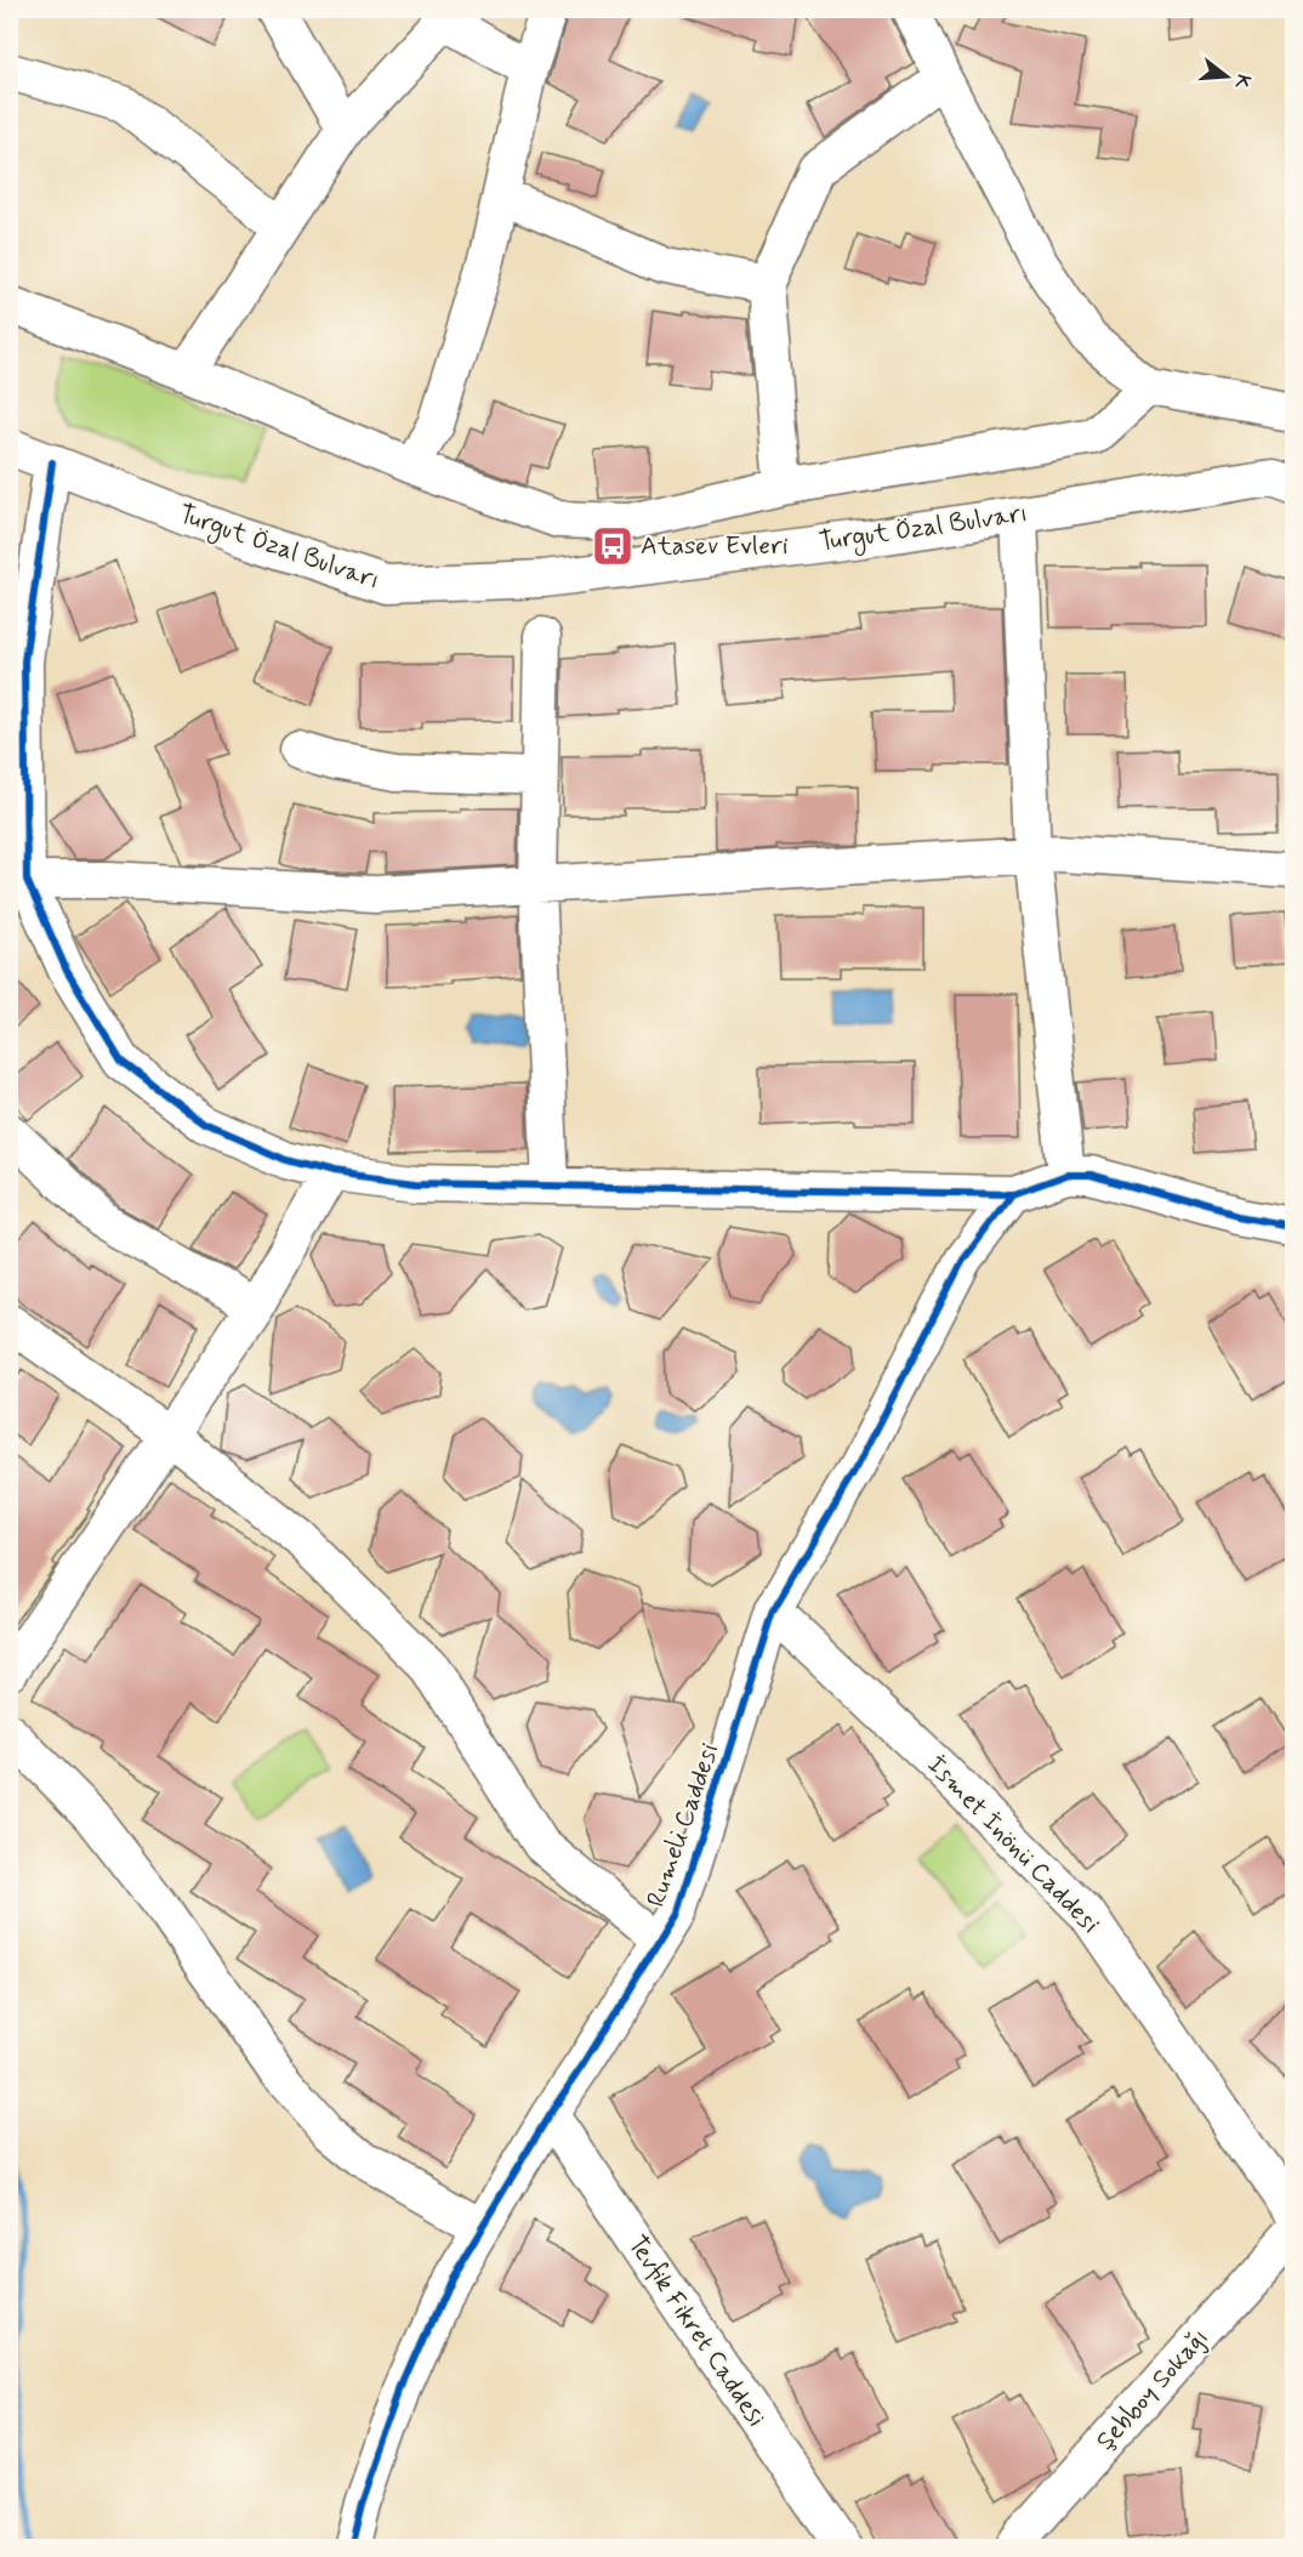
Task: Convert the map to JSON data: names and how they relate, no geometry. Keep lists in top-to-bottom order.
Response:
{
  "streets": {
    "street": [
      "Turgut Özal Bulvarı",
      "Rumeli Caddesi",
      "İsmet İnönü Caddesi",
      "Tevfik Fikret Caddesi",
      "Şebboy Sokağı"
    ]
  },
  "crossings": [
    ["Rumeli Caddesi", "İsmet İnönü Caddesi"],
    ["Rumeli Caddesi", "Tevfik Fikret Caddesi"]
  ],
  "places": {
    "bus stop": ["Atasev Evleri"]
  },
  "north": "right"
}
